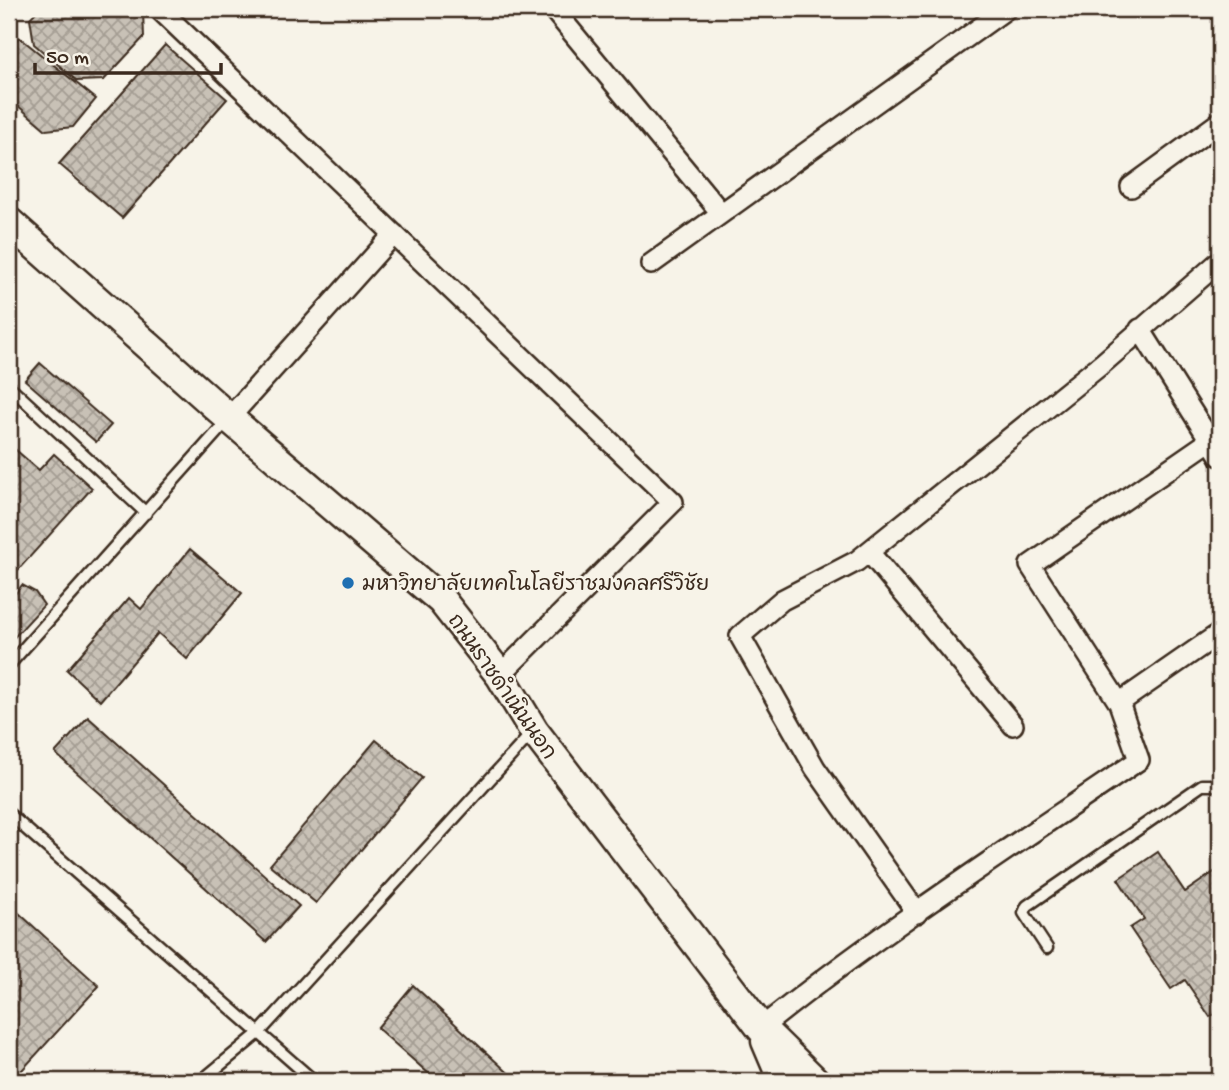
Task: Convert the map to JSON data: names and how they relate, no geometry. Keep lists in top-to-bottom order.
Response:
{
  "streets": {
    "street": ["ถนนราชดำเนินนอก"]
  },
  "places": ["มหาวิทยาลัยเทคโนโลยีราชมงคลศรีวิชัย"],
  "scale_bar": "50 m"
}
